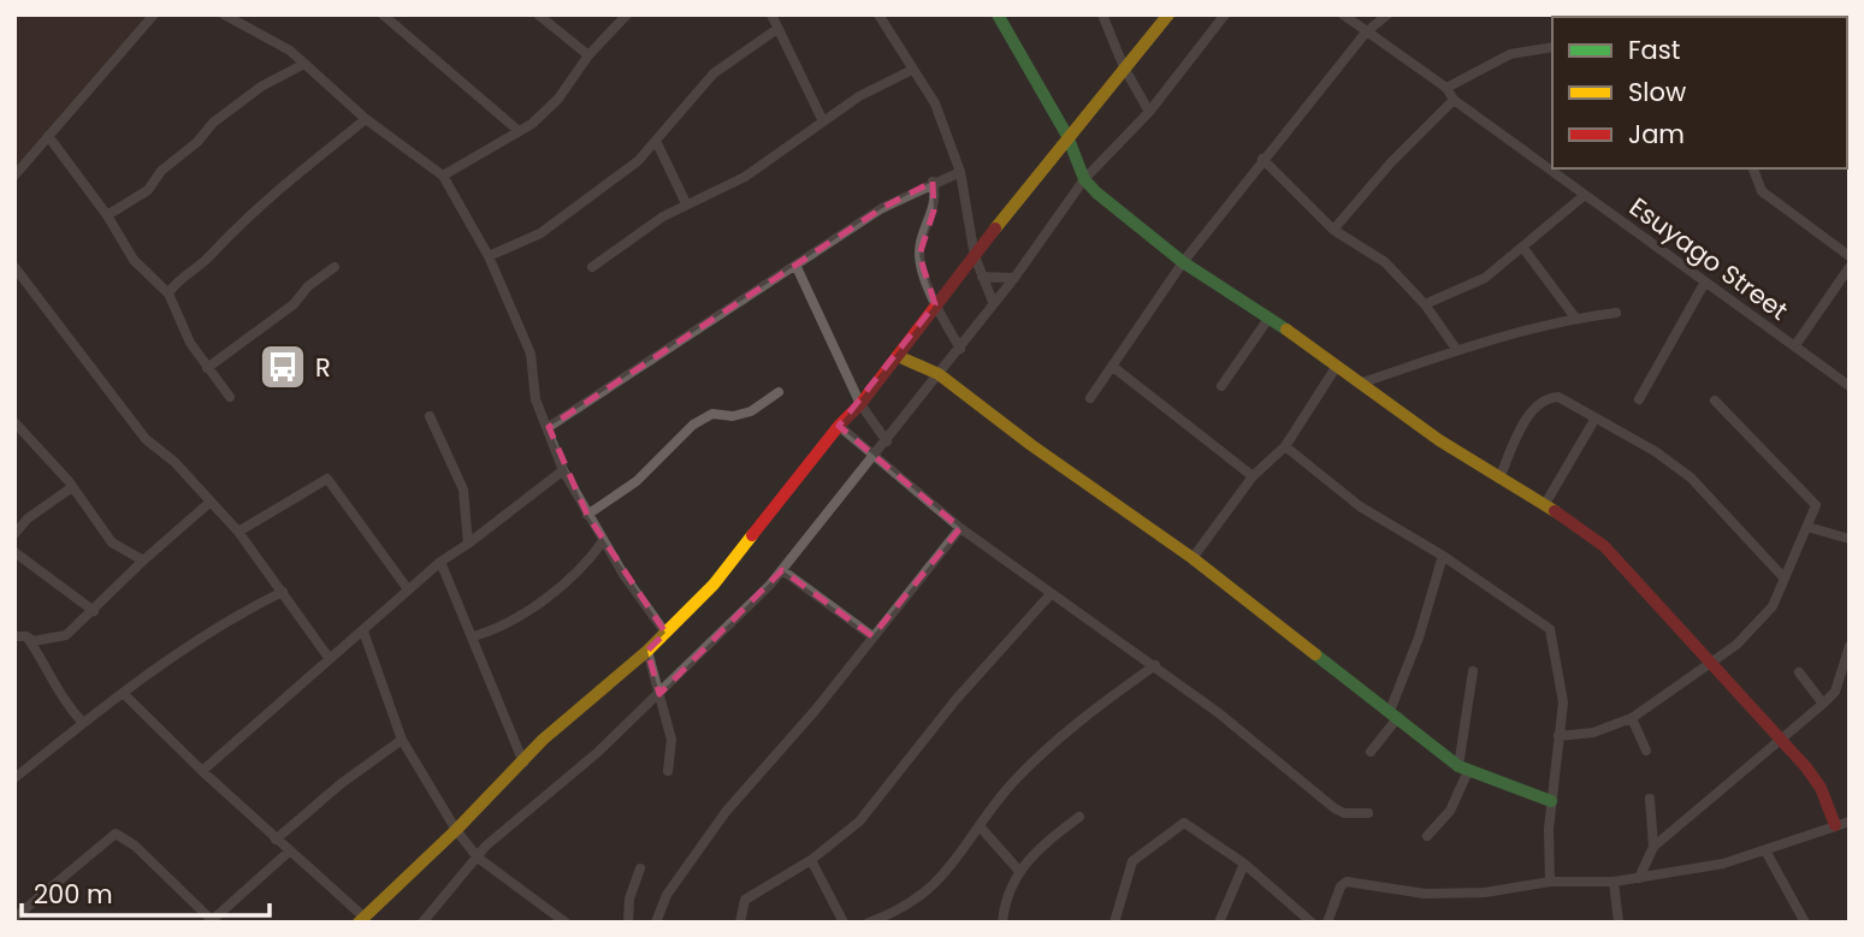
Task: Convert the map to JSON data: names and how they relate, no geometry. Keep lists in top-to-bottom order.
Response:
{
  "streets": {
    "street": ["Esuyago Street"]
  },
  "places": {
    "bus stop": ["R"]
  },
  "legend": ["Fast", "Slow", "Jam"],
  "scale_bar": "200 m"
}
